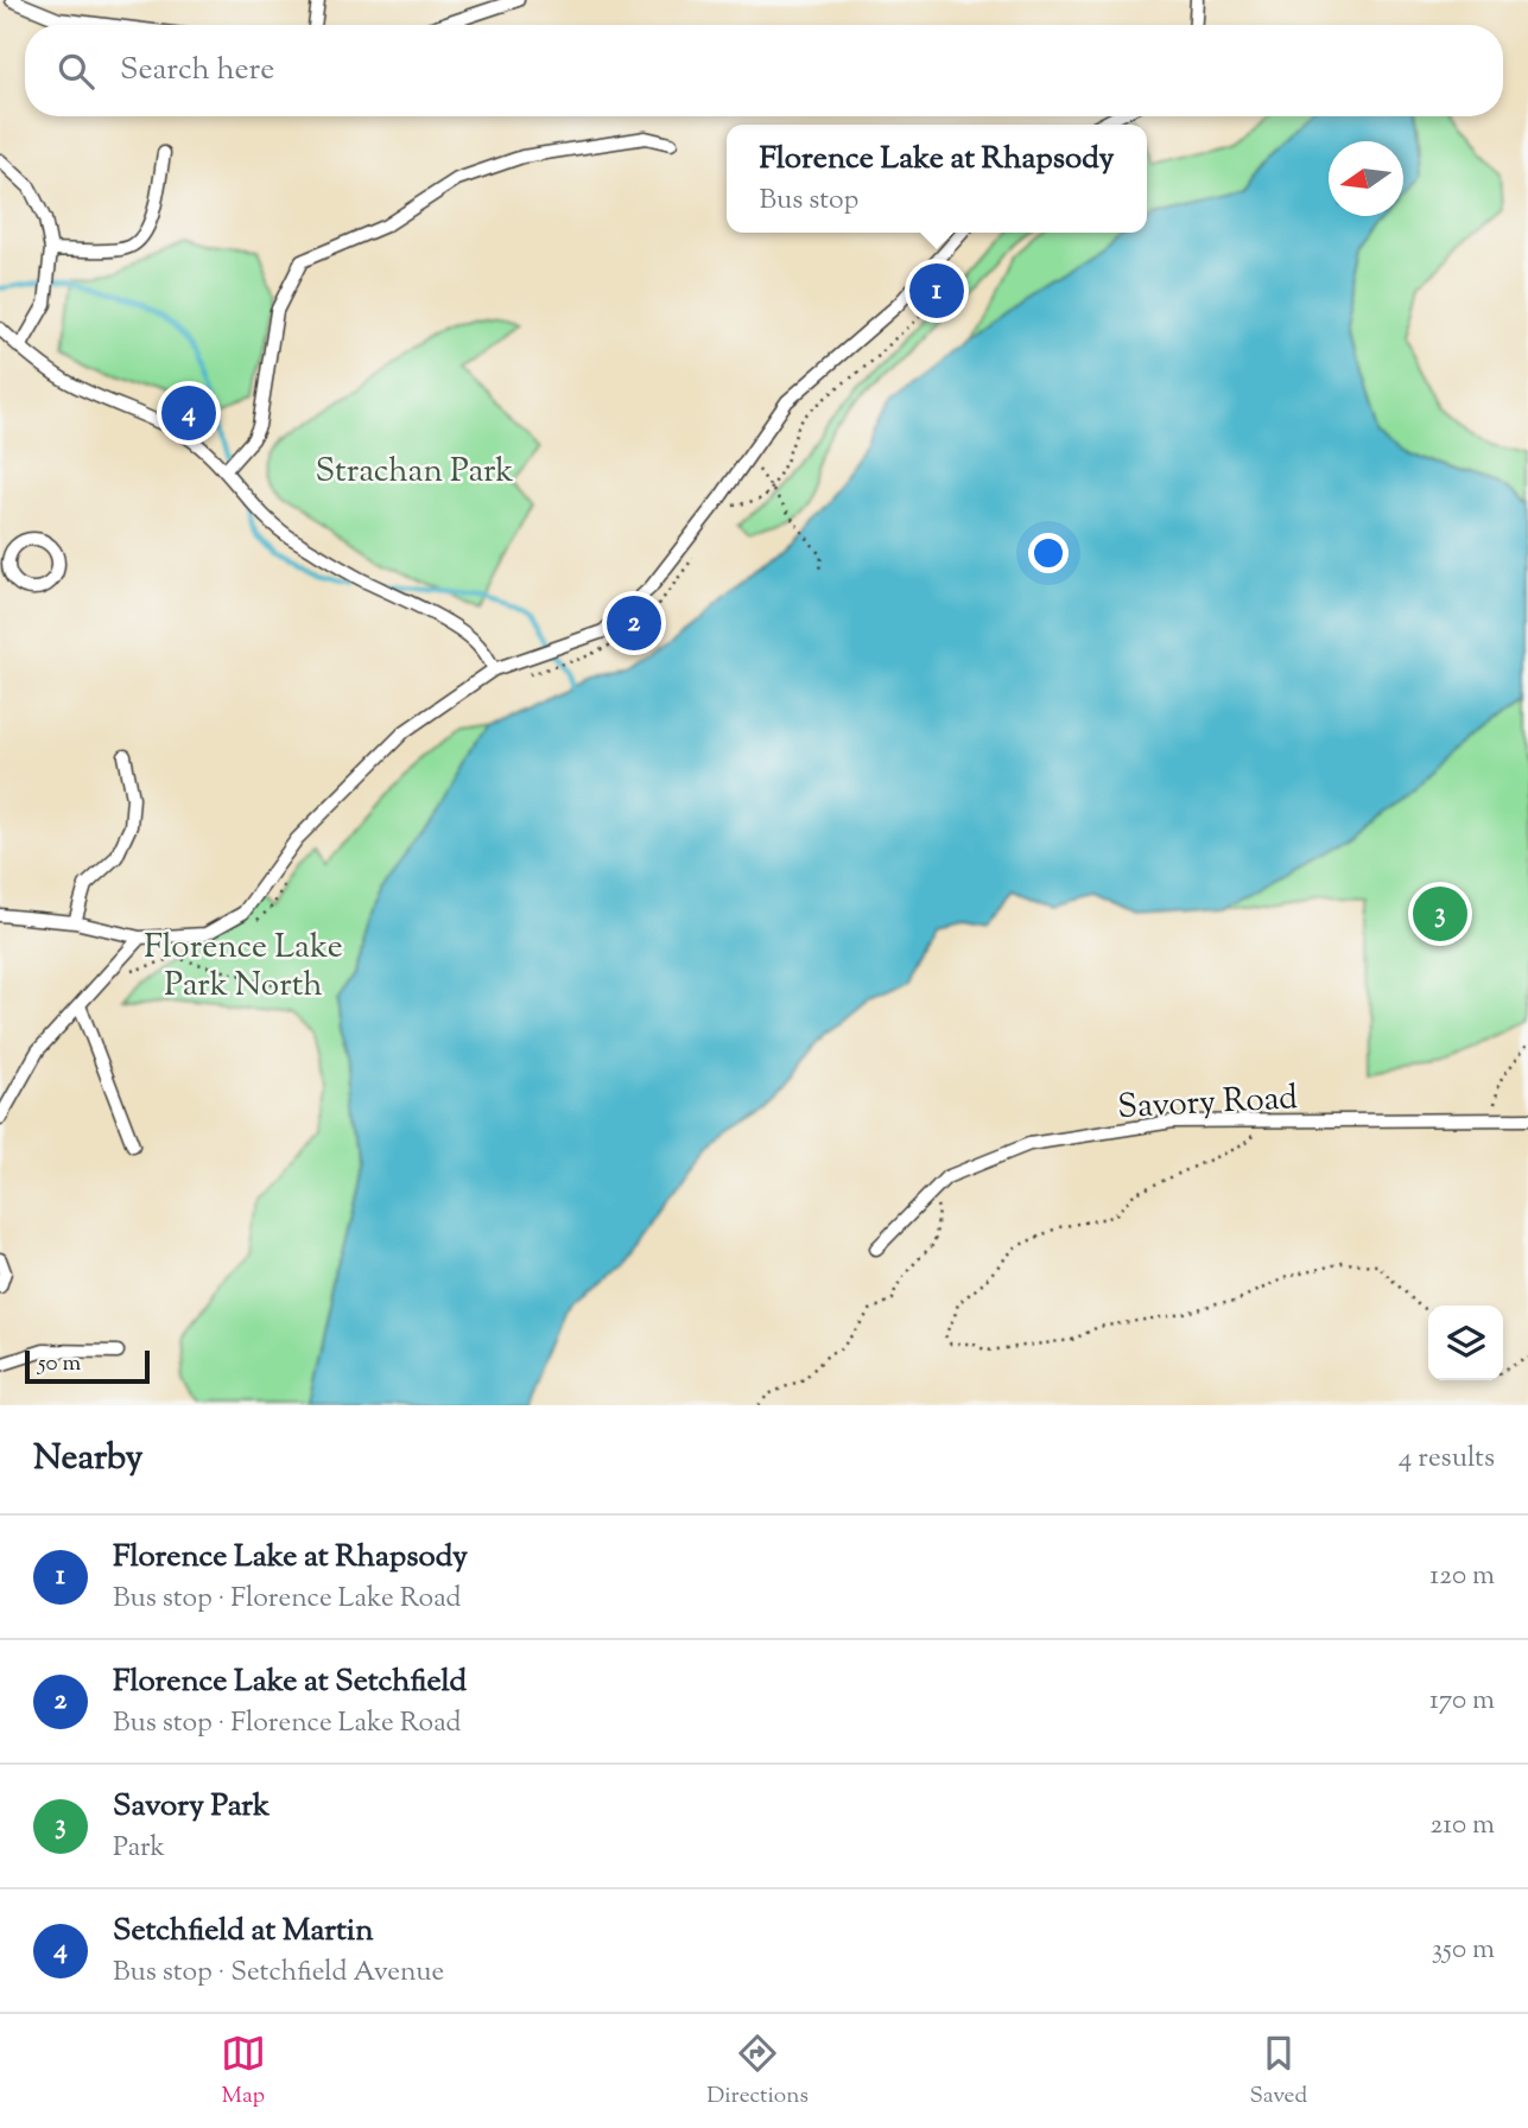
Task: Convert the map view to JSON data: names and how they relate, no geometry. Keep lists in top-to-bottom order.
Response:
{
  "streets": {
    "street": ["Savory Road"]
  },
  "parks": ["Strachan Park", "Florence Lake Park North"],
  "scale_bar": "50 m",
  "north": "left",
  "page": {
    "search": "Search here",
    "popup": ["Florence Lake at Rhapsody", "Bus stop"],
    "pins": [
      "1",
      "4",
      "2",
      "3"
    ],
    "scale": "50 m",
    "heading": ["Nearby", "4 results"],
    "list": [
      {
        "mark": "1",
        "name": "Florence Lake at Rhapsody",
        "note": "Bus stop · Florence Lake Road",
        "value": "120 m"
      },
      {
        "mark": "2",
        "name": "Florence Lake at Setchfield",
        "note": "Bus stop · Florence Lake Road",
        "value": "170 m"
      },
      {
        "mark": "3",
        "name": "Savory Park",
        "note": "Park",
        "value": "210 m"
      },
      {
        "mark": "4",
        "name": "Setchfield at Martin",
        "note": "Bus stop · Setchfield Avenue",
        "value": "350 m"
      }
    ],
    "nav": ["Map", "Directions", "Saved"]
  }
}
